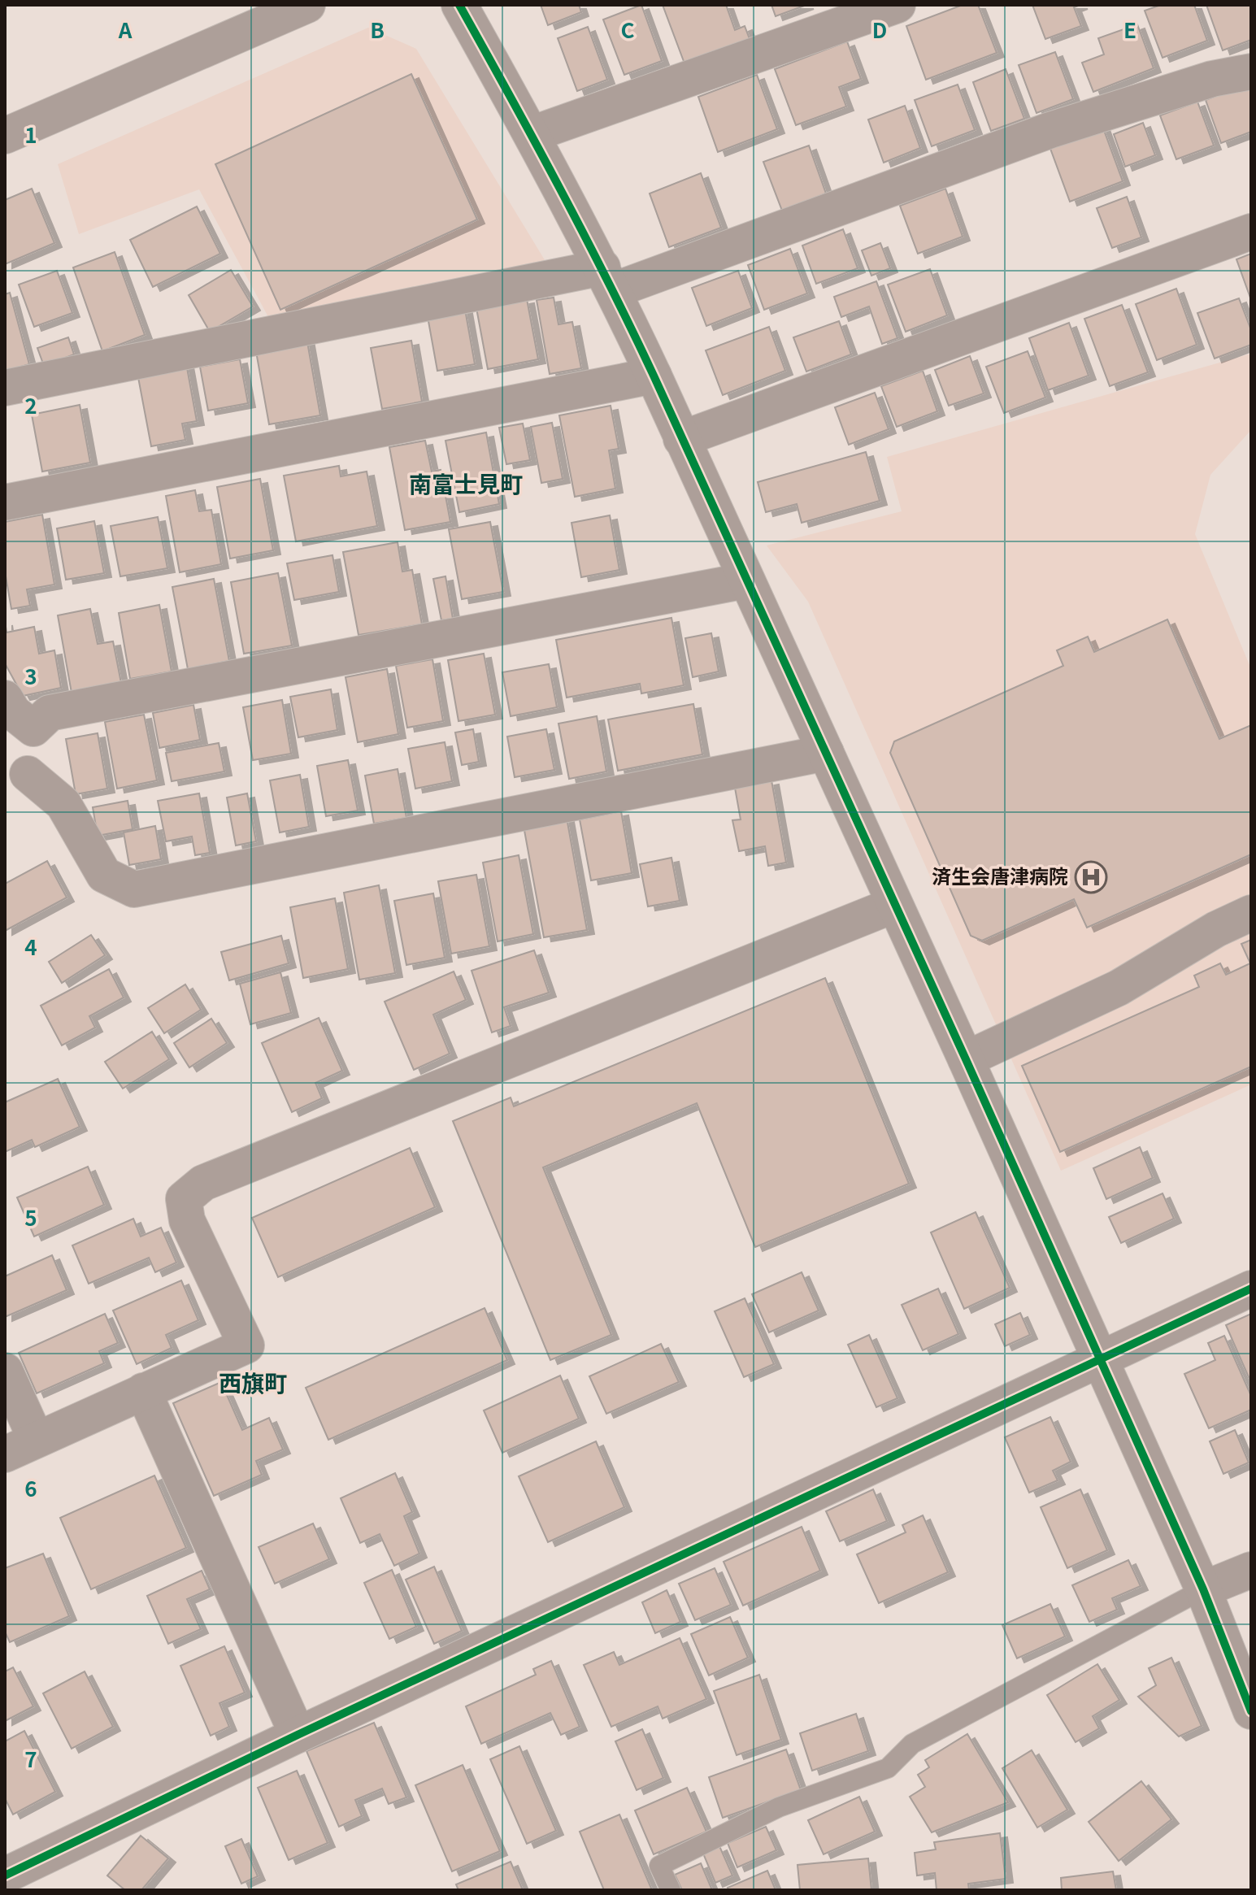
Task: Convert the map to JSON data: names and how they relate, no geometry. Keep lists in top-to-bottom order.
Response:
{
  "districts": ["南富士見町", "西旗町"],
  "places": {
    "hospital": ["済生会唐津病院"]
  },
  "grid": {
    "columns": [
      "A",
      "B",
      "C",
      "D",
      "E"
    ],
    "rows": [
      "1",
      "2",
      "3",
      "4",
      "5",
      "6",
      "7"
    ]
  }
}
